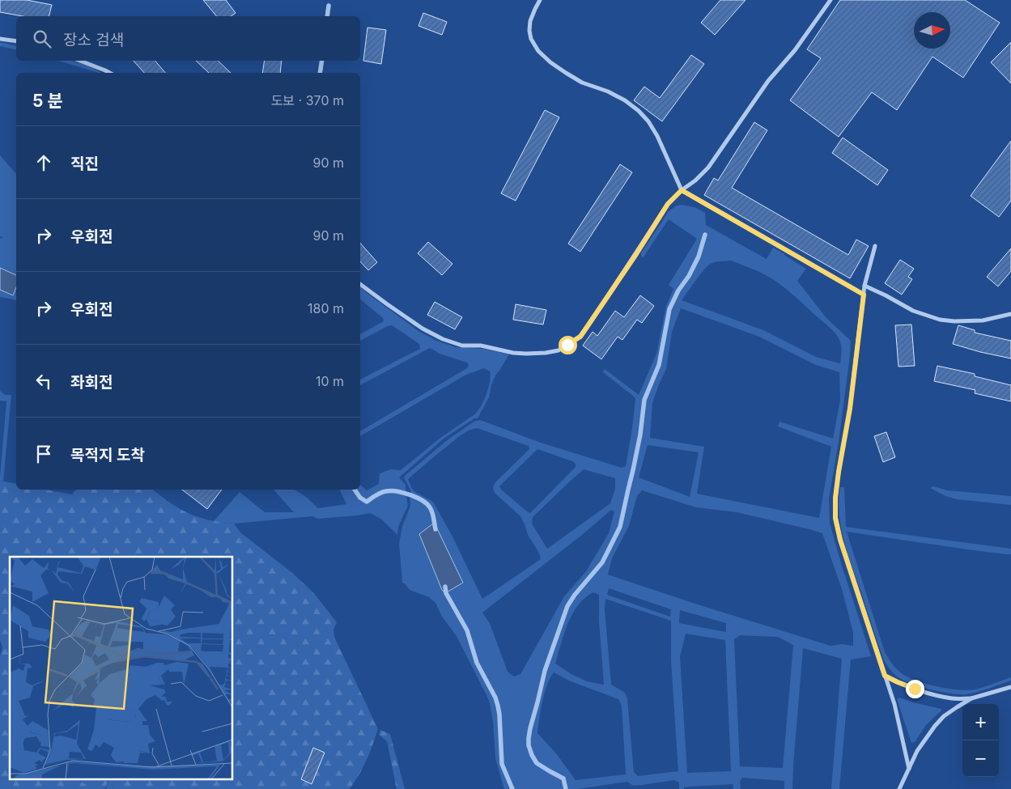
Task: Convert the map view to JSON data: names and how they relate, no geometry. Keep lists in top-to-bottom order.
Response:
{
  "north": "right",
  "page": {
    "search": "장소 검색",
    "heading": ["5 분", "도보 · 370 m"],
    "list": [
      ["직진", "90 m"],
      ["우회전", "90 m"],
      ["우회전", "180 m"],
      ["좌회전", "10 m"],
      "목적지 도착"
    ],
    "map_buttons": ["+", "−"]
  }
}
